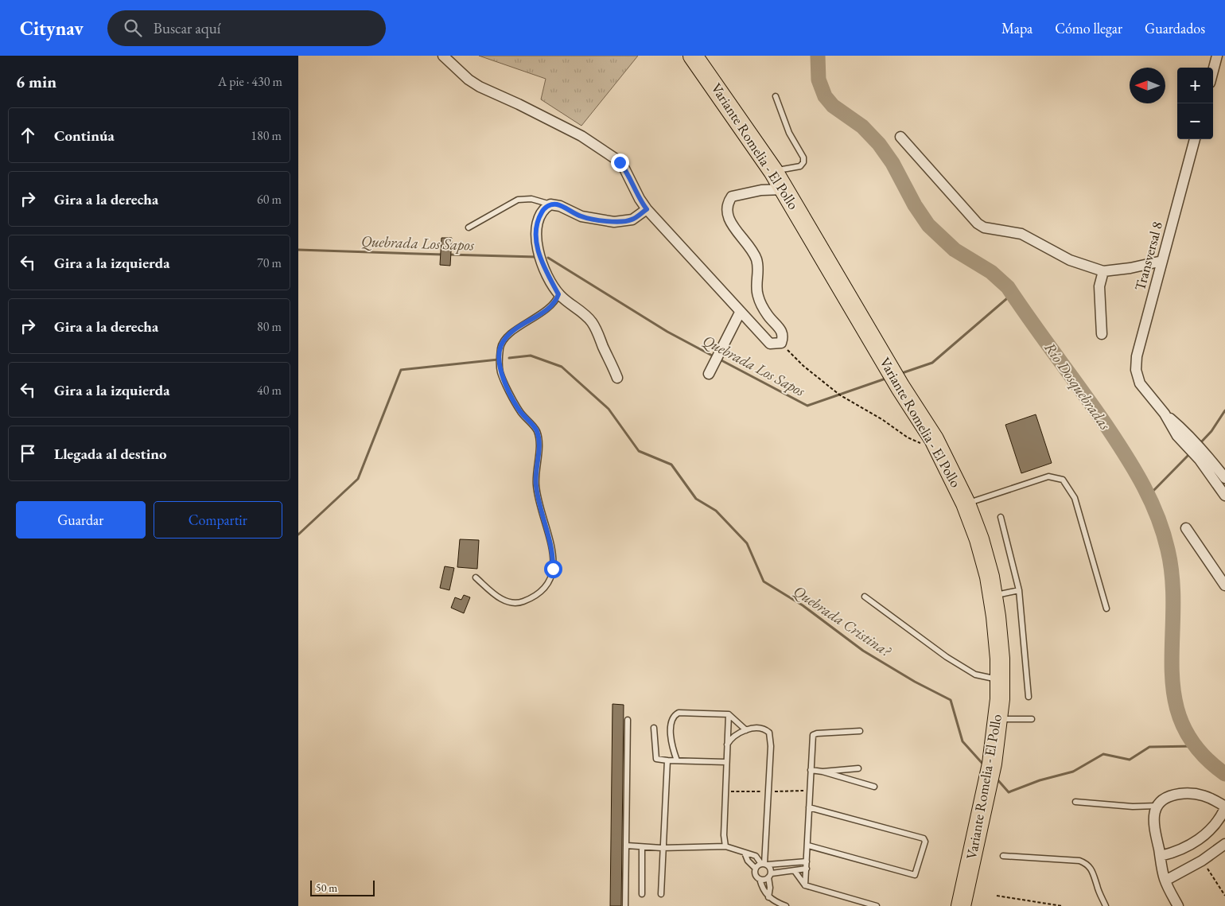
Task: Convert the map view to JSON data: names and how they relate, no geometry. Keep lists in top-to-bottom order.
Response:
{
  "streets": {
    "highway": ["Variante Romelia - El Pollo"],
    "street": ["Transversal 8"]
  },
  "water": ["Quebrada Los Sapos", "Río Dosquebradas", "Quebrada Cristina?"],
  "scale_bar": "50 m",
  "north": "left",
  "page": {
    "header": "Citynav",
    "search": "Buscar aquí",
    "nav": ["Mapa", "Cómo llegar", "Guardados"],
    "heading": ["6 min", "A pie · 430 m"],
    "map_buttons": ["+", "−"],
    "list": [
      ["Continúa", "180 m"],
      ["Gira a la derecha", "60 m"],
      ["Gira a la izquierda", "70 m"],
      ["Gira a la derecha", "80 m"],
      ["Gira a la izquierda", "40 m"],
      "Llegada al destino"
    ],
    "buttons": ["Guardar", "Compartir"],
    "scale": "50 m"
  }
}
